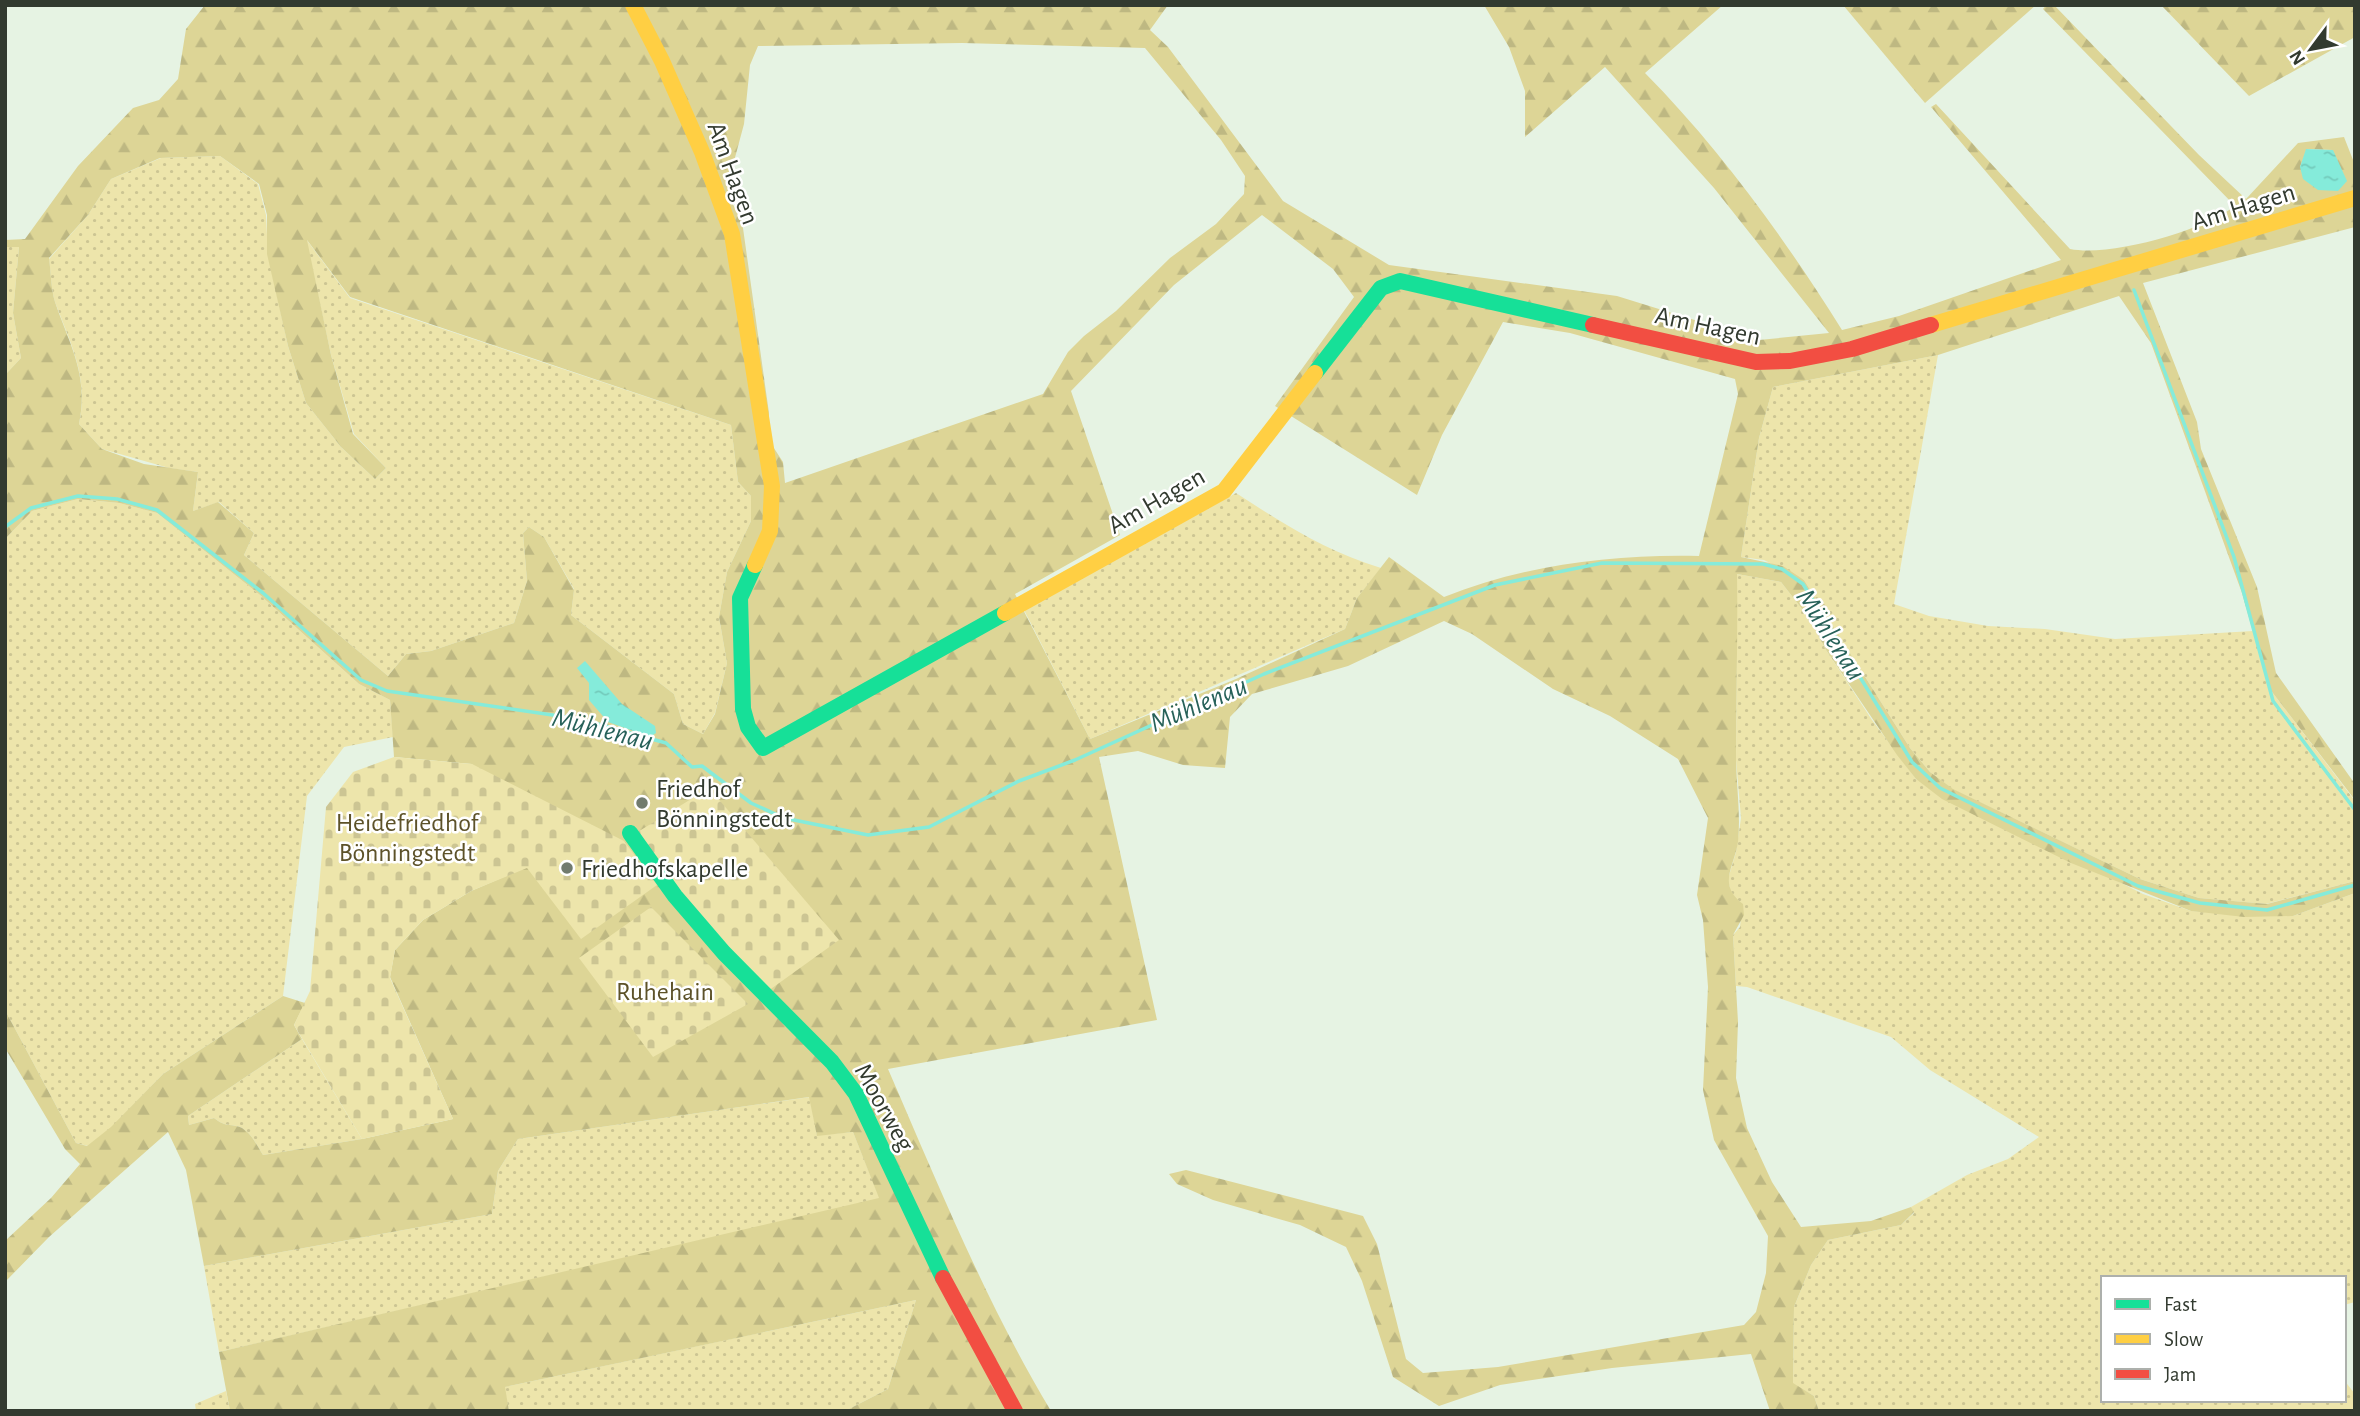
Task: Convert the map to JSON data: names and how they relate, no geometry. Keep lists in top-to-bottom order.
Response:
{
  "streets": {
    "street": ["Am Hagen", "Moorweg"]
  },
  "water": ["Mühlenau"],
  "parks": ["Heidefriedhof Bönningstedt", "Ruhehain"],
  "places": ["Friedhof Bönningstedt", "Friedhofskapelle"],
  "legend": ["Fast", "Slow", "Jam"],
  "north": "bottom left"
}
